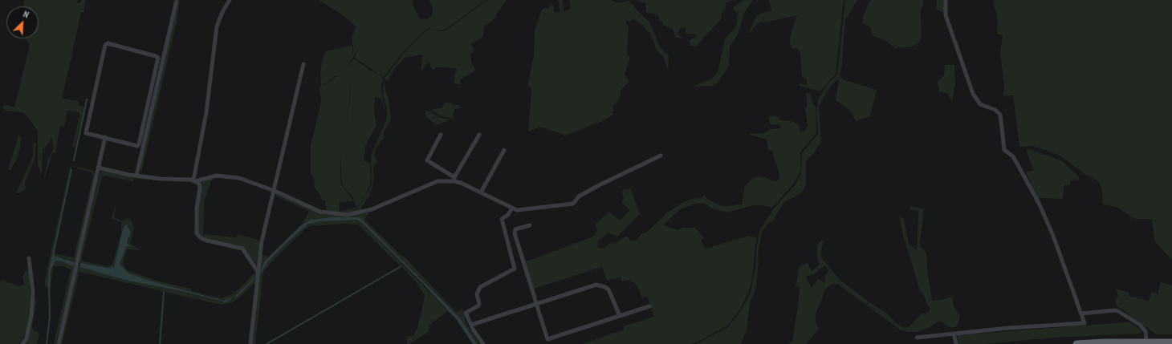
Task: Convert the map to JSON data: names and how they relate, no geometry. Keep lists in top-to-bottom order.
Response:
{
  "north": "top right"
}
